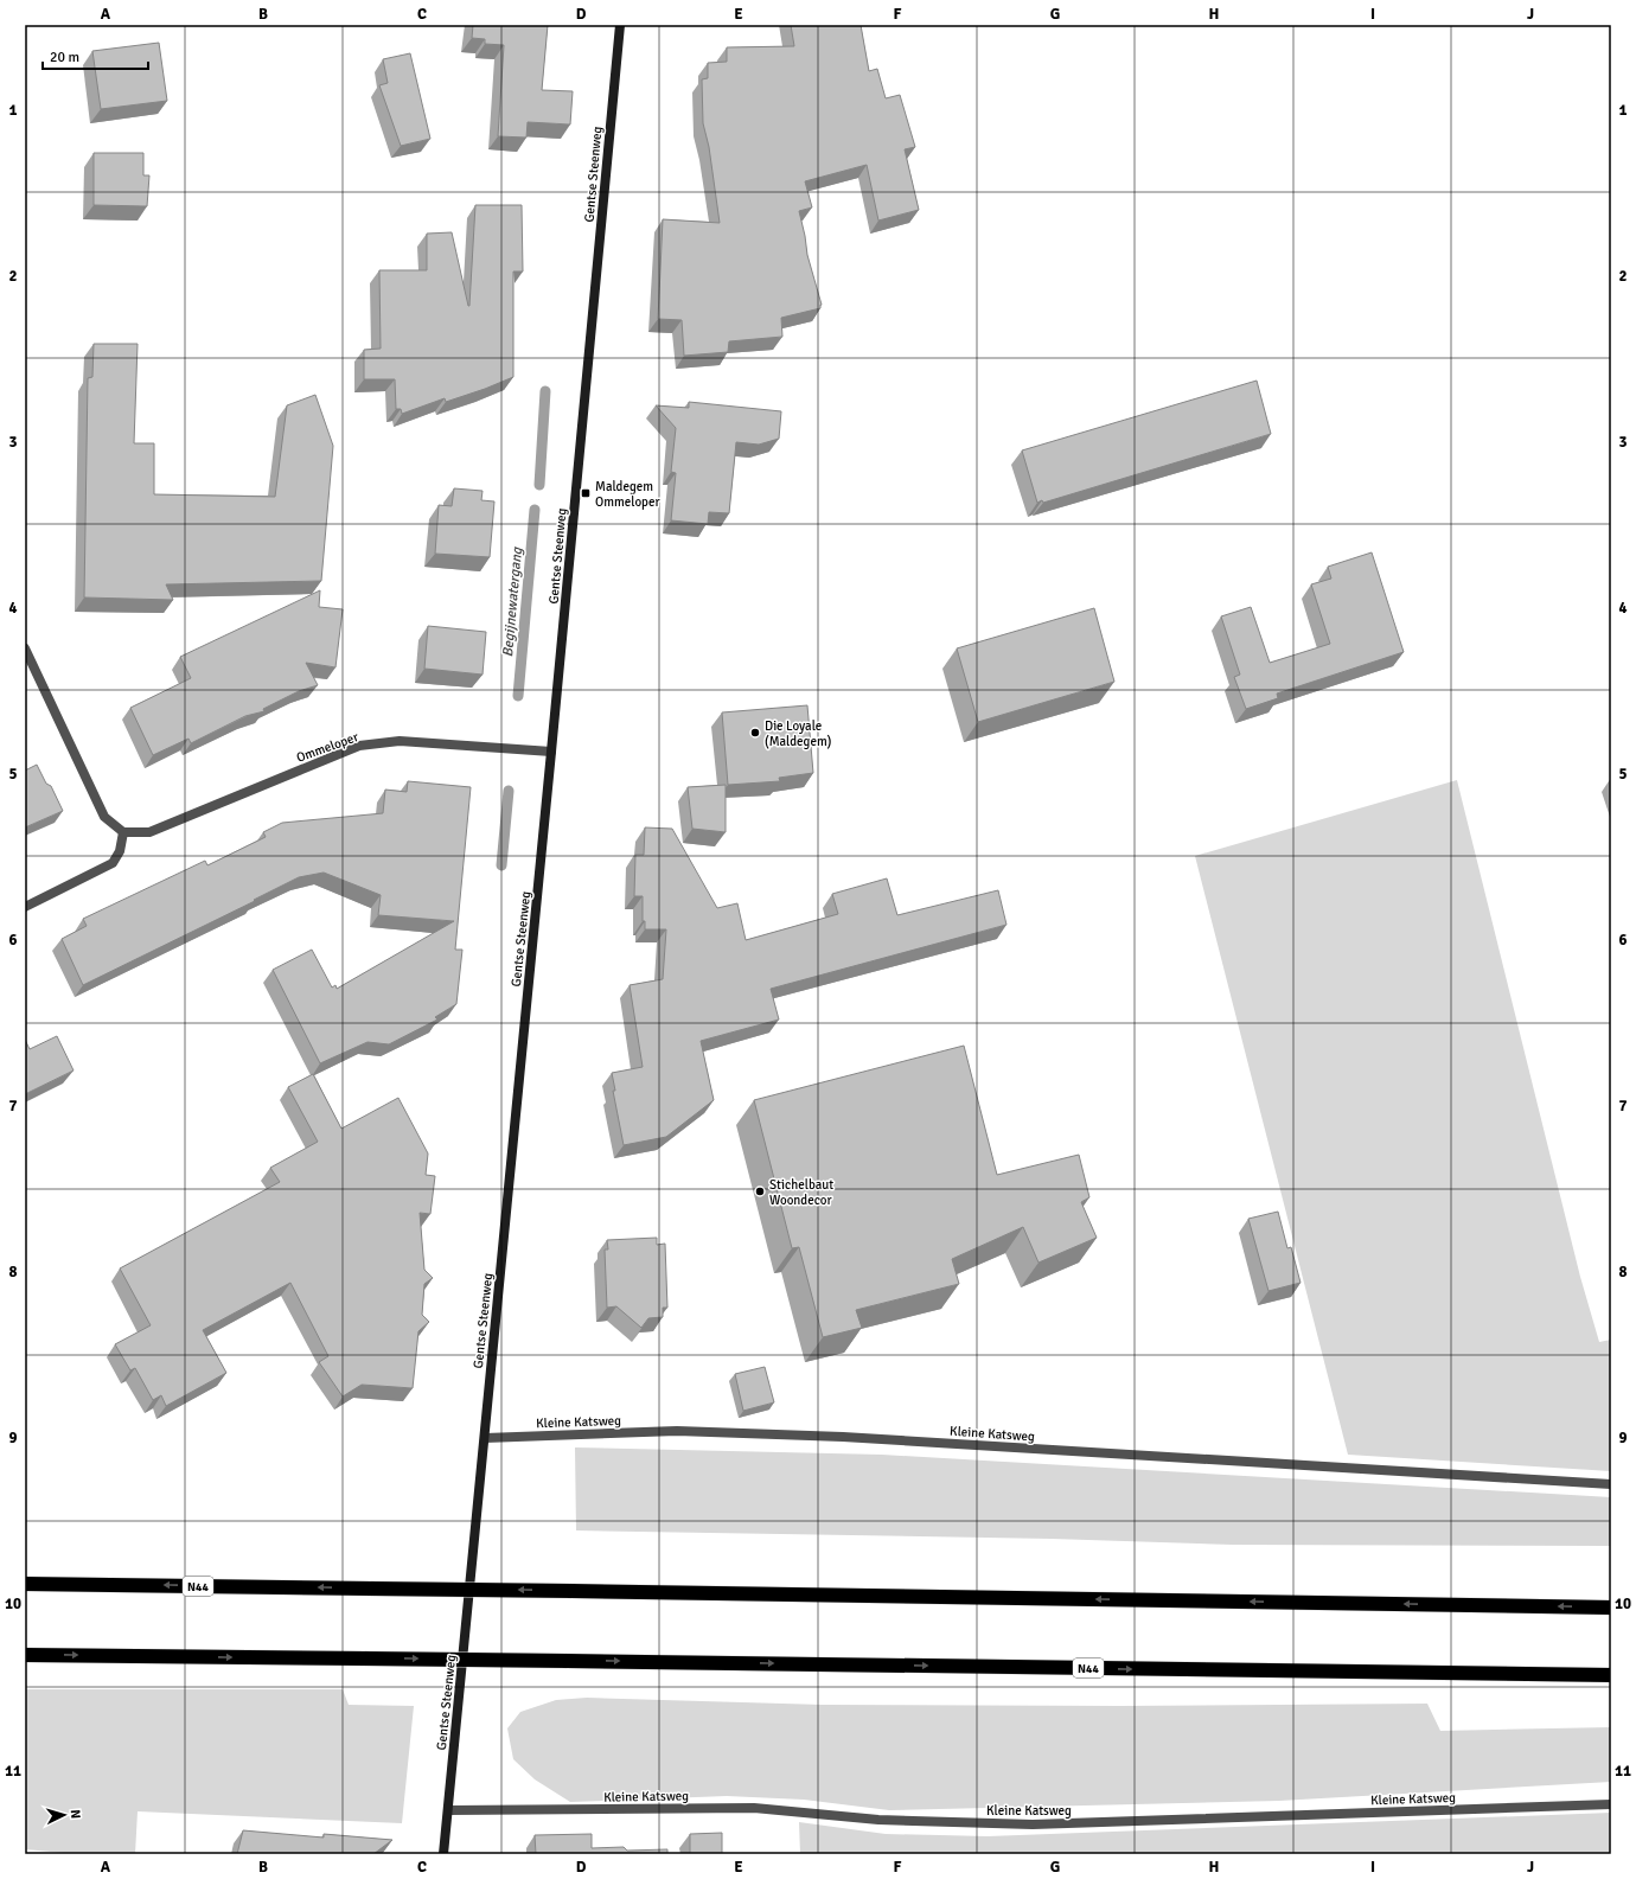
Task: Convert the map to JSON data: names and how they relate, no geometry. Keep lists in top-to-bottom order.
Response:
{
  "streets": {
    "highway": ["N44"],
    "street": ["Gentse Steenweg", "Ommeloper", "Kleine Katsweg"]
  },
  "crossings": [
    ["Gentse Steenweg", "Ommeloper"],
    ["Gentse Steenweg", "Kleine Katsweg"]
  ],
  "water": ["Begijnewatergang"],
  "places": {
    "transit": ["Maldegem Ommeloper"],
    "other": ["Die Loyale (Maldegem)", "Stichelbaut Woondecor"]
  },
  "scale_bar": "20 m",
  "north": "right",
  "grid": {
    "columns": [
      "A",
      "B",
      "C",
      "D",
      "E",
      "F",
      "G",
      "H",
      "I",
      "J"
    ],
    "rows": [
      "1",
      "2",
      "3",
      "4",
      "5",
      "6",
      "7",
      "8",
      "9",
      "10",
      "11"
    ]
  }
}
